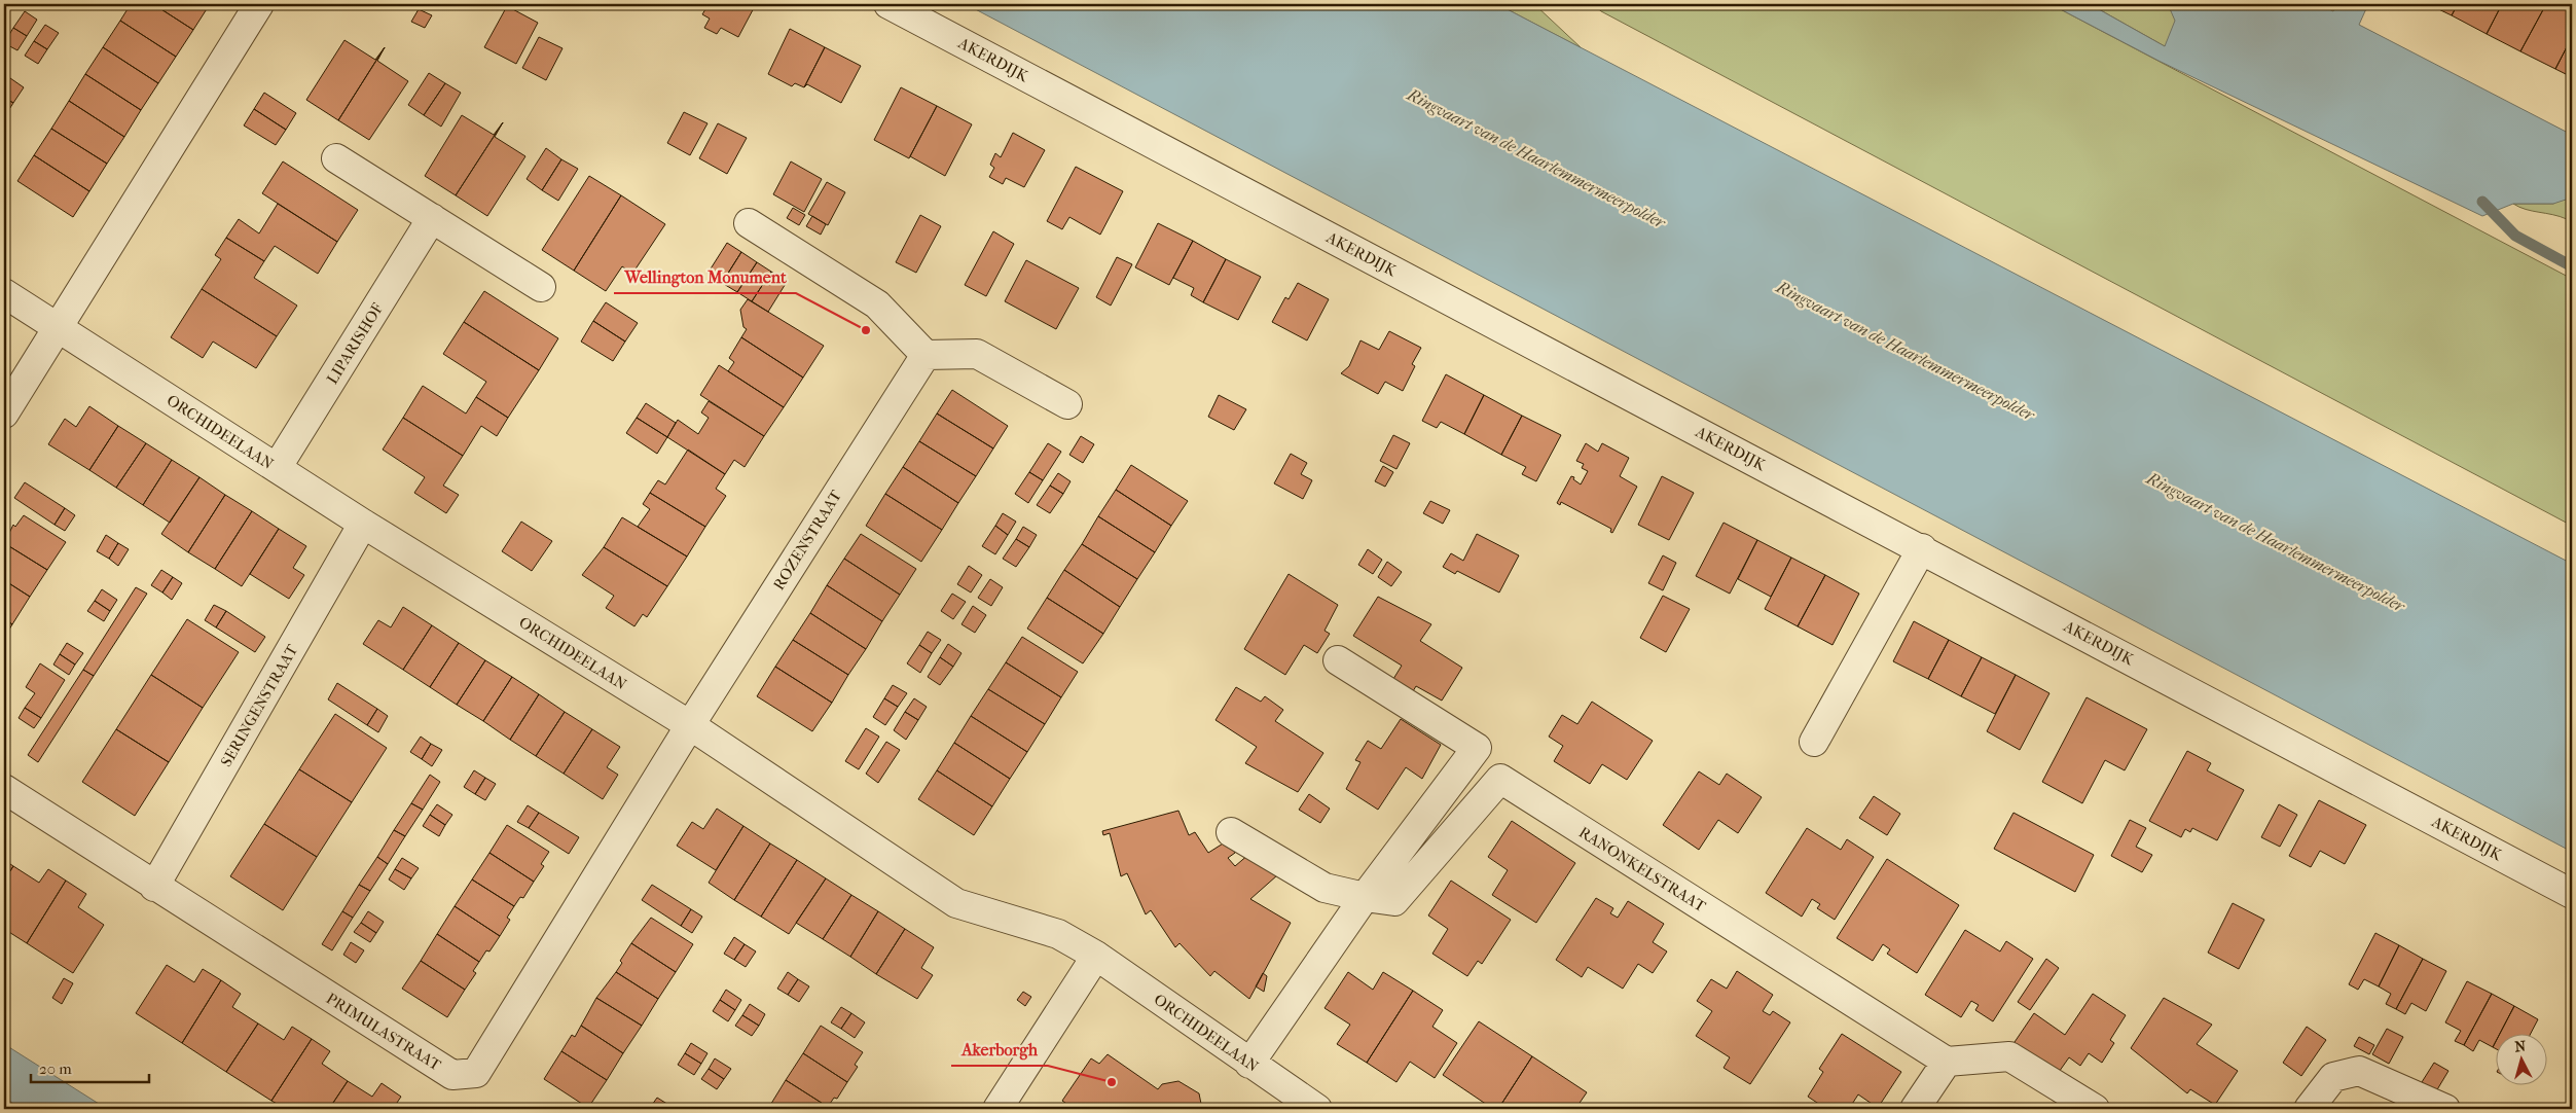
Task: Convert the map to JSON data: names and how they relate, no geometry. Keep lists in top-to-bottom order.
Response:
{
  "streets": {
    "street": [
      "AKERDIJK",
      "LIPARISHOF",
      "ORCHIDEELAAN",
      "ROZENSTRAAT",
      "SERINGENSTRAAT",
      "RANONKELSTRAAT",
      "PRIMULASTRAAT"
    ]
  },
  "crossings": [
    ["LIPARISHOF", "ORCHIDEELAAN"],
    ["ORCHIDEELAAN", "ROZENSTRAAT"],
    ["ORCHIDEELAAN", "SERINGENSTRAAT"],
    ["ORCHIDEELAAN", "PRIMULASTRAAT"],
    ["ROZENSTRAAT", "PRIMULASTRAAT"],
    ["SERINGENSTRAAT", "PRIMULASTRAAT"]
  ],
  "water": ["Ringvaart van de Haarlemmermeerpolder"],
  "places": ["Wellington Monument", "Akerborgh"],
  "scale_bar": "20 m",
  "north": "top"
}
